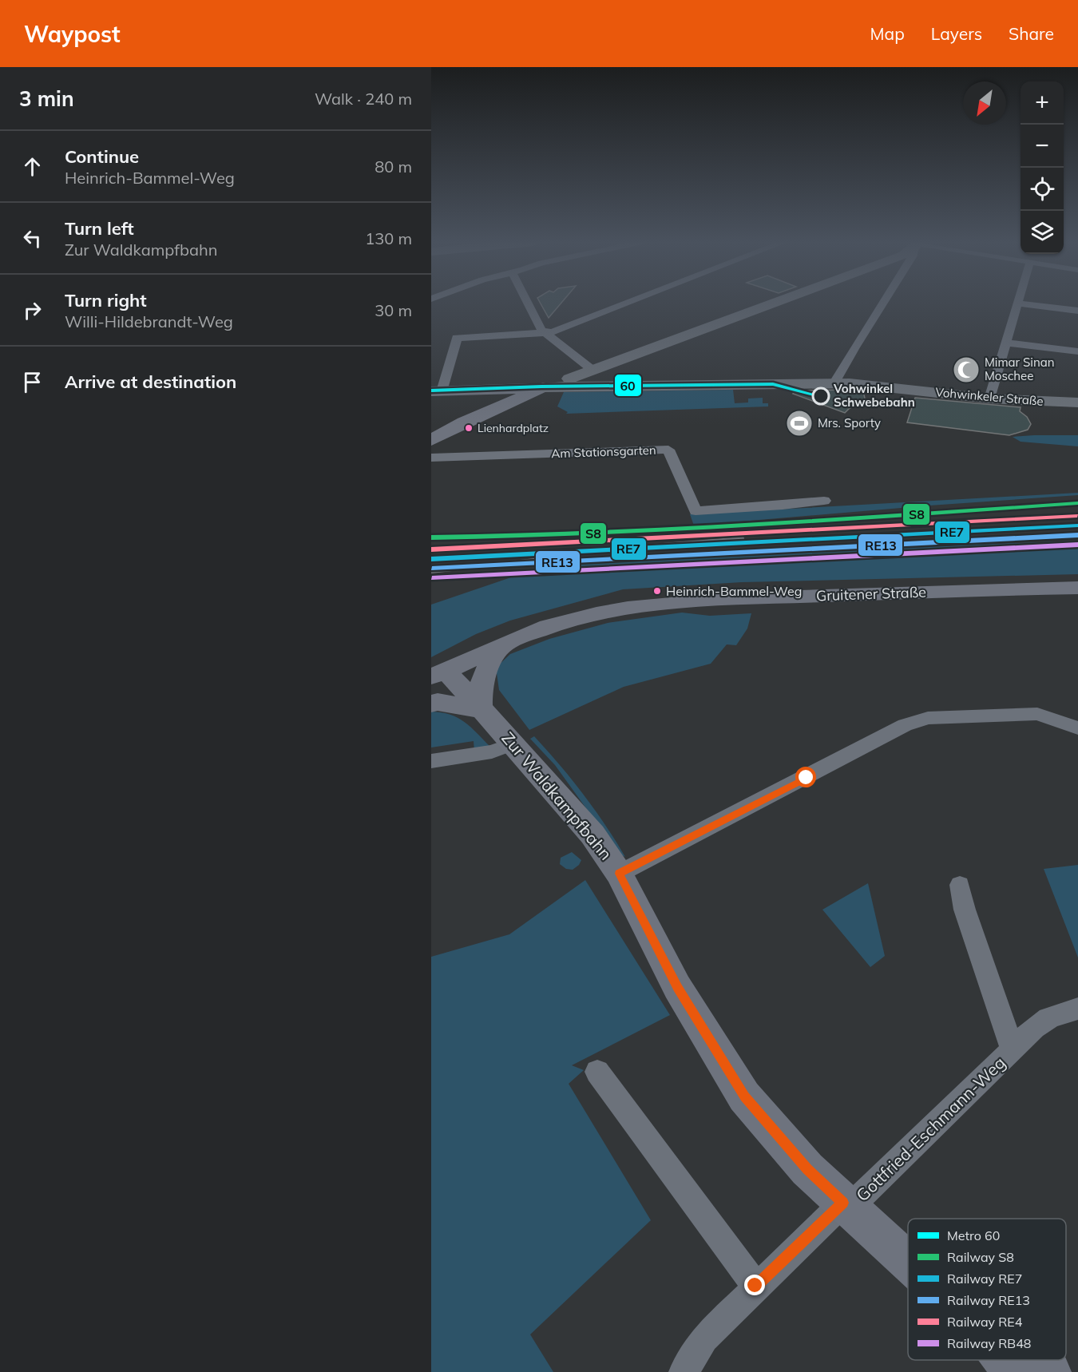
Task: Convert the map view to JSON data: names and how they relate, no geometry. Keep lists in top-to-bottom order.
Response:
{
  "streets": {
    "main road": ["Vohwinkeler Straße", "Gruitener Straße", "Zur Waldkampfbahn"],
    "street": ["Am Stationsgarten", "Gottfried-Eschmann-Weg"]
  },
  "crossings": [
    ["Gruitener Straße", "Zur Waldkampfbahn"],
    ["Zur Waldkampfbahn", "Gottfried-Eschmann-Weg"]
  ],
  "places": {
    "mosque": ["Mimar Sinan Moschee"],
    "other": ["Vohwinkel Schwebebahn", "Lienhardplatz", "Heinrich-Bammel-Weg"],
    "sports": ["Mrs. Sporty"]
  },
  "lines": [
    "metro line 60",
    "rail line S8",
    "rail line RE4",
    "rail line RE7",
    "rail line RE13",
    "rail line RB48"
  ],
  "legend": [
    "Metro 60",
    "Railway S8",
    "Railway RE7",
    "Railway RE13",
    "Railway RE4",
    "Railway RB48"
  ],
  "north": "bottom left",
  "page": {
    "header": "Waypost",
    "nav": ["Map", "Layers", "Share"],
    "heading": ["3 min", "Walk · 240 m"],
    "map_buttons": ["+", "−"],
    "list": [
      ["Continue", "Heinrich-Bammel-Weg", "80 m"],
      ["Turn left", "Zur Waldkampfbahn", "130 m"],
      ["Turn right", "Willi-Hildebrandt-Weg", "30 m"],
      "Arrive at destination"
    ]
  }
}
